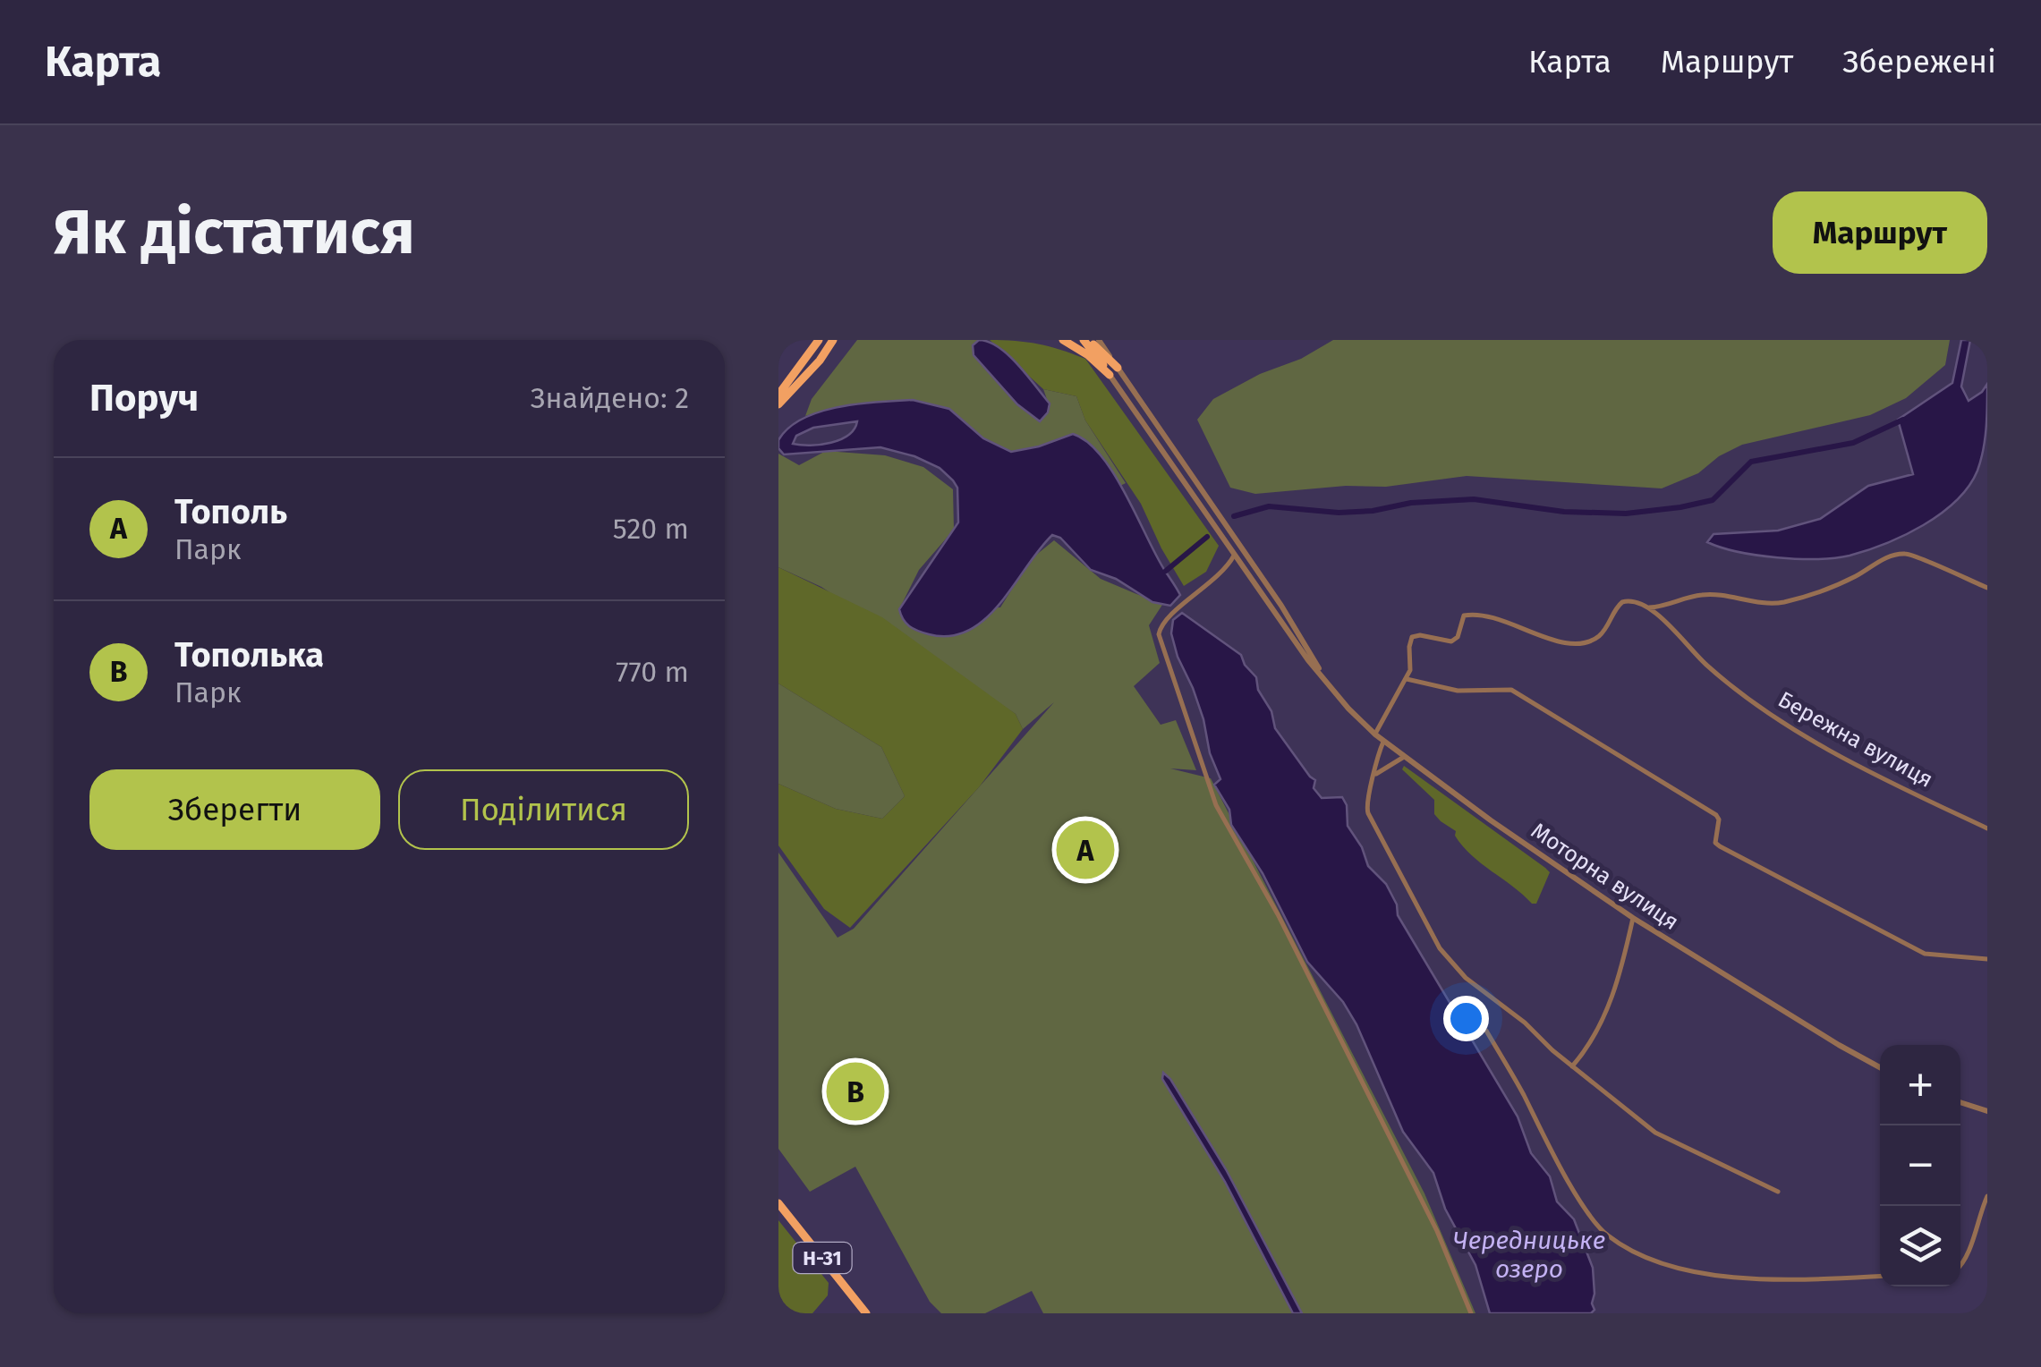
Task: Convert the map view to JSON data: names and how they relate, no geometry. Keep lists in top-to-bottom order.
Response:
{
  "streets": {
    "main road": ["Н-31"],
    "street": ["Бережна вулиця", "Моторна вулиця"]
  },
  "water": ["Чередницьке озеро"],
  "page": {
    "header": "Карта",
    "nav": ["Карта", "Маршрут", "Збережені"],
    "buttons": [
      "Маршрут",
      ["Зберегти", "Поділитися"]
    ],
    "title": "Як дістатися",
    "heading": ["Поруч", "Знайдено: 2"],
    "list": [
      {
        "mark": "A",
        "name": "Тополь",
        "note": "Парк",
        "value": "520 m"
      },
      {
        "mark": "B",
        "name": "Тополька",
        "note": "Парк",
        "value": "770 m"
      }
    ],
    "pins": ["A", "B"],
    "map_buttons": ["+", "−"]
  }
}
